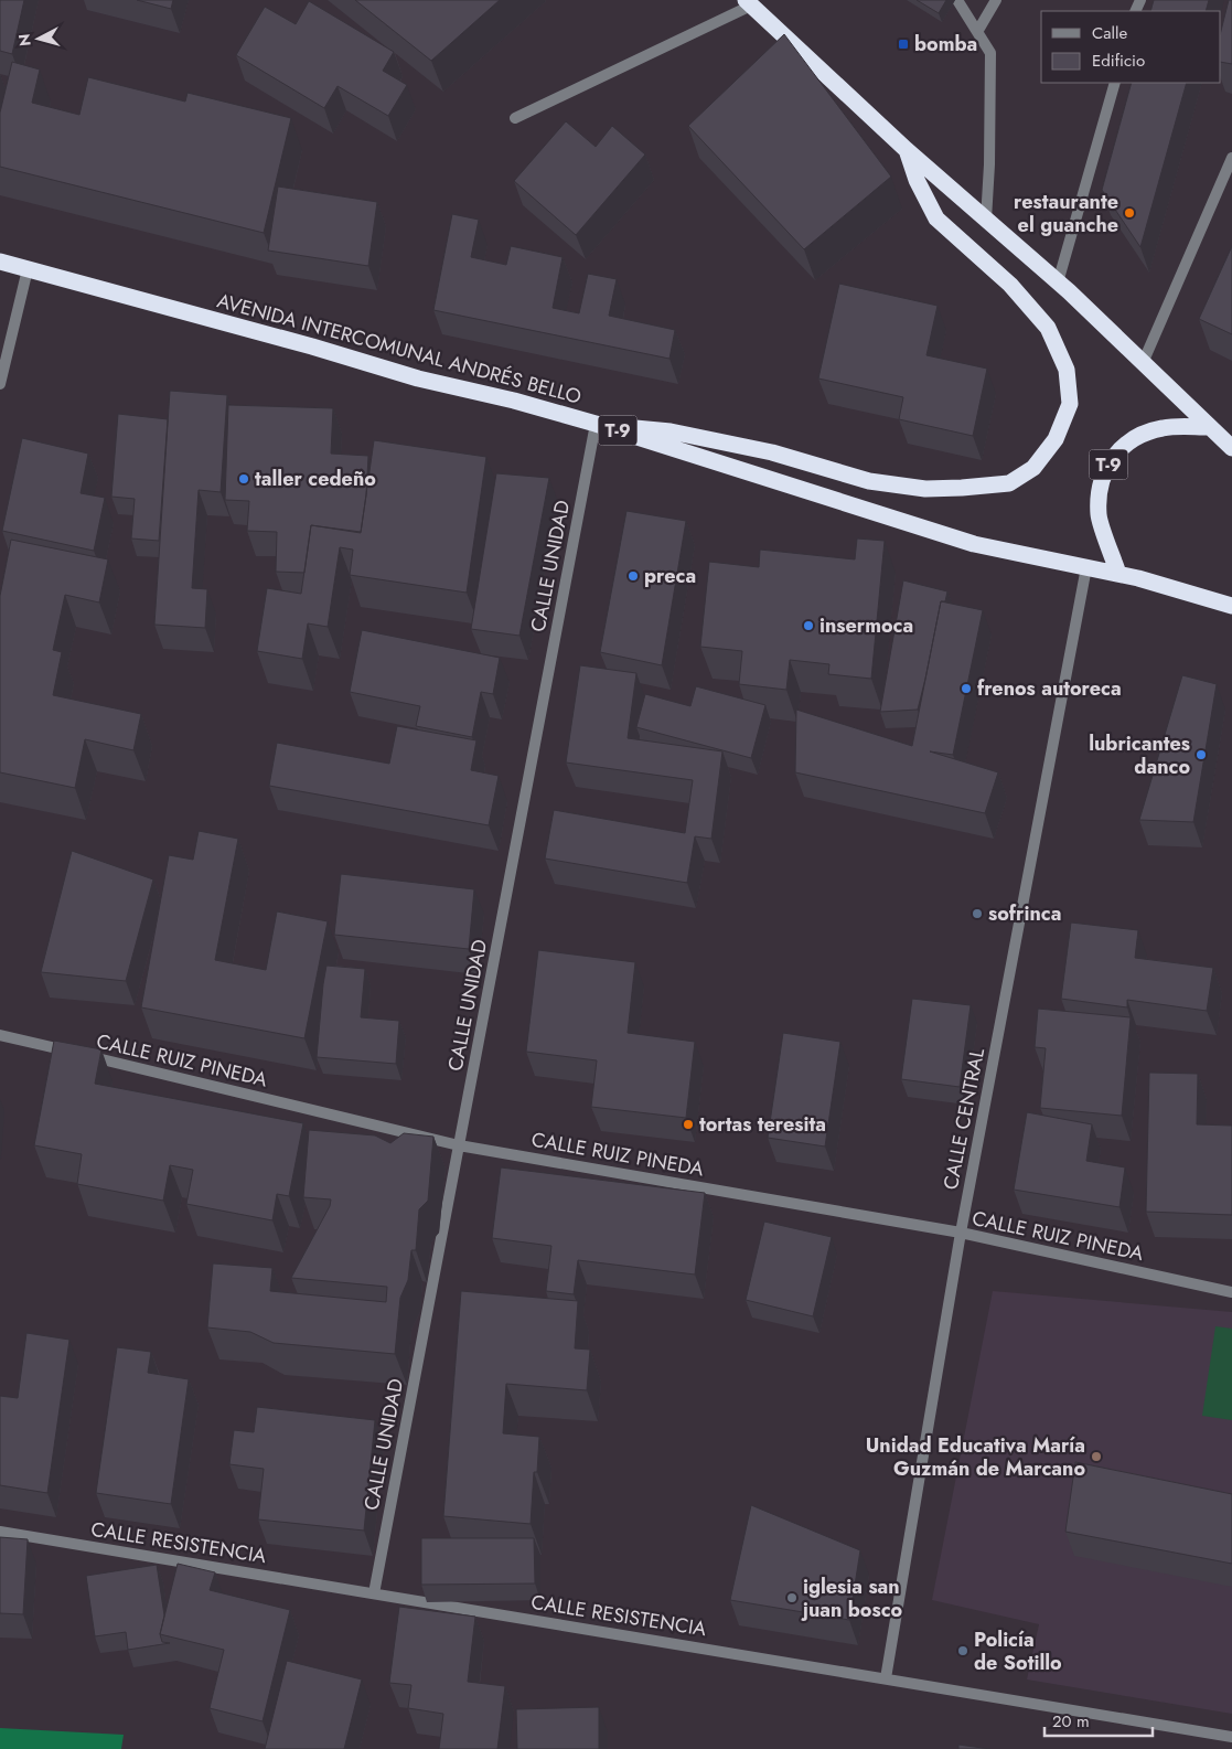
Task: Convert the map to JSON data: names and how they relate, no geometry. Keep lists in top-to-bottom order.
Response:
{
  "streets": {
    "highway": ["AVENIDA INTERCOMUNAL ANDRÉS BELLO", "T-9"],
    "street": [
      "CALLE UNIDAD",
      "CALLE RUIZ PINEDA",
      "CALLE CENTRAL",
      "CALLE RESISTENCIA"
    ]
  },
  "crossings": [
    ["AVENIDA INTERCOMUNAL ANDRÉS BELLO", "T-9"],
    ["AVENIDA INTERCOMUNAL ANDRÉS BELLO", "CALLE UNIDAD"],
    ["AVENIDA INTERCOMUNAL ANDRÉS BELLO", "CALLE CENTRAL"],
    ["T-9", "CALLE UNIDAD"],
    ["CALLE UNIDAD", "CALLE RUIZ PINEDA"],
    ["CALLE UNIDAD", "CALLE RESISTENCIA"],
    ["CALLE RUIZ PINEDA", "CALLE CENTRAL"],
    ["CALLE CENTRAL", "CALLE RESISTENCIA"]
  ],
  "places": {
    "transit": ["bomba"],
    "other": [
      "restaurante el guanche",
      "taller cedeño",
      "preca",
      "insermoca",
      "frenos autoreca",
      "lubricantes danco",
      "sofrinca",
      "tortas teresita",
      "Unidad Educativa María Guzmán de Marcano",
      "iglesia san juan bosco",
      "Policía de Sotillo"
    ]
  },
  "legend": ["Calle", "Edificio"],
  "scale_bar": "20 m",
  "north": "left"
}
